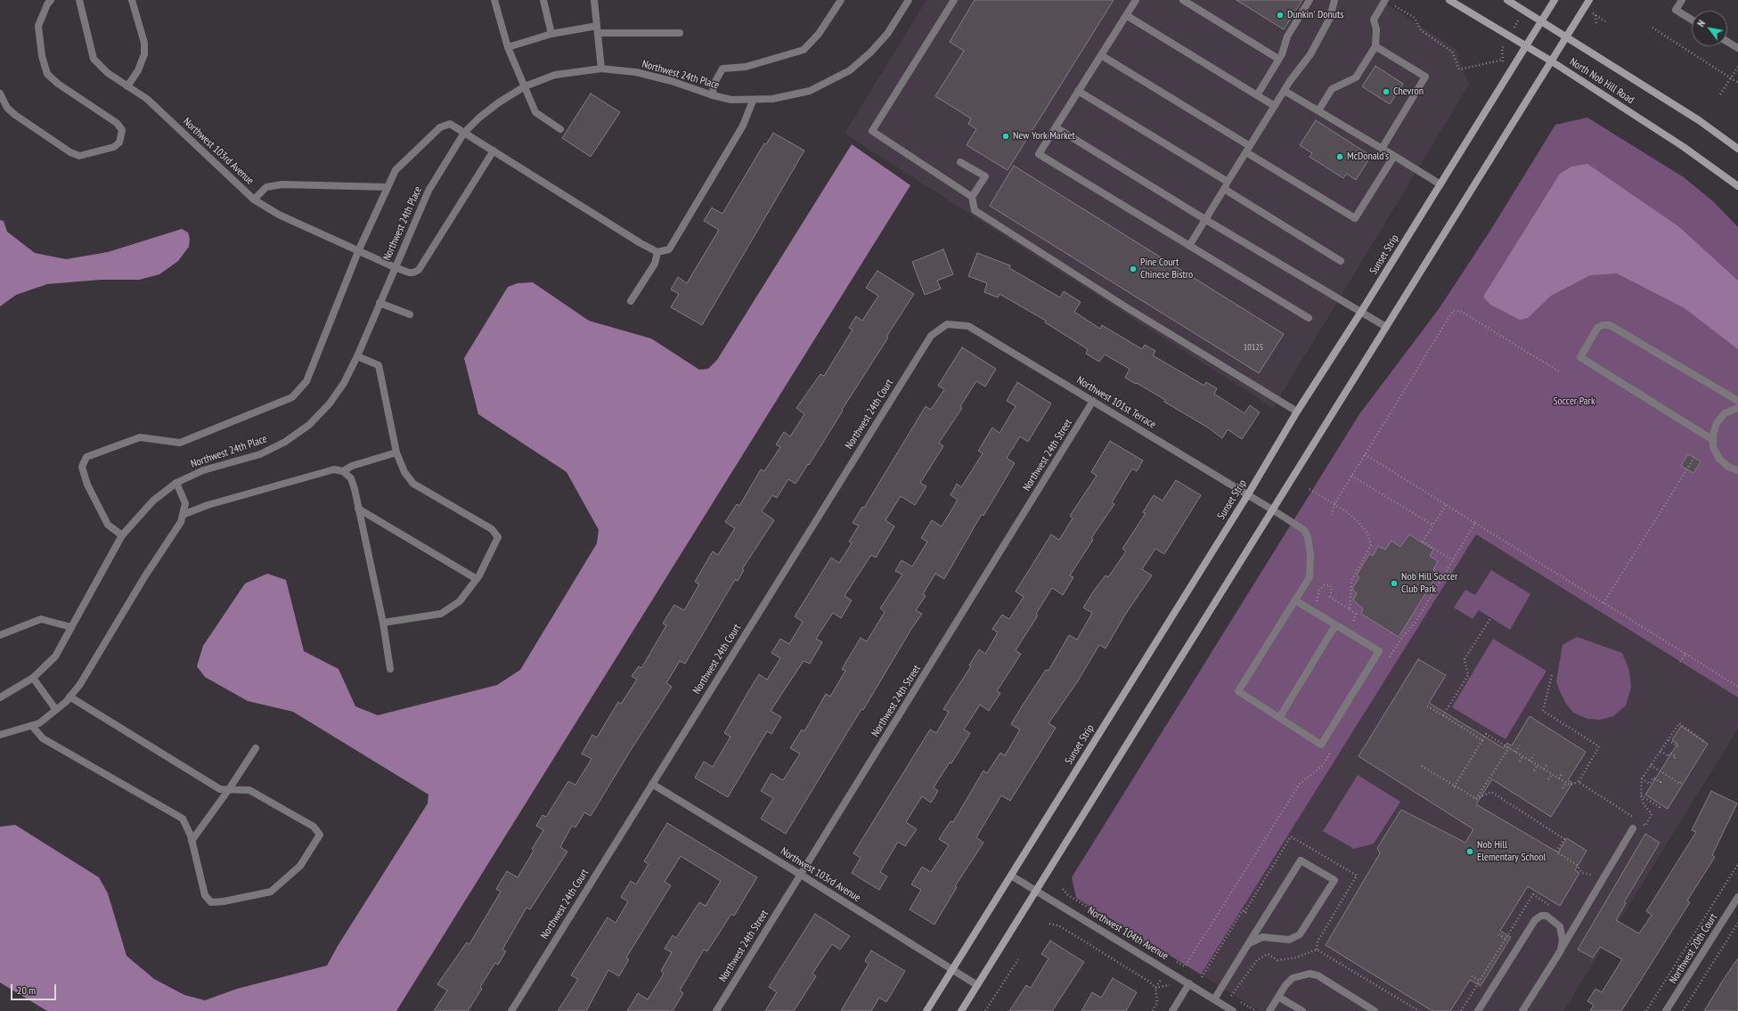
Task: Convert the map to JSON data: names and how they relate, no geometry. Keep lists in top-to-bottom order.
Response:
{
  "streets": {
    "street": [
      "Northwest 24th Place",
      "North Nob Hill Road",
      "Northwest 103rd Avenue",
      "Sunset Strip",
      "Northwest 101st Terrace",
      "Northwest 24th Court",
      "Northwest 24th Street",
      "Northwest 104th Avenue",
      "Northwest 20th Court"
    ]
  },
  "crossings": [
    ["Northwest 24th Place", "Northwest 103rd Avenue"],
    ["North Nob Hill Road", "Sunset Strip"],
    ["Northwest 103rd Avenue", "Sunset Strip"],
    ["Northwest 103rd Avenue", "Northwest 24th Court"],
    ["Northwest 103rd Avenue", "Northwest 24th Street"],
    ["Sunset Strip", "Northwest 101st Terrace"],
    ["Sunset Strip", "Northwest 104th Avenue"],
    ["Northwest 101st Terrace", "Northwest 24th Court"],
    ["Northwest 101st Terrace", "Northwest 24th Street"]
  ],
  "parks": ["Soccer Park"],
  "places": [
    "Dunkin' Donuts",
    "Chevron",
    "New York Market",
    "McDonald's",
    "Pine Court Chinese Bistro",
    "Nob Hill Soccer Club Park",
    "Nob Hill Elementary School"
  ],
  "house_numbers": ["10125"],
  "scale_bar": "20 m",
  "north": "top left"
}
